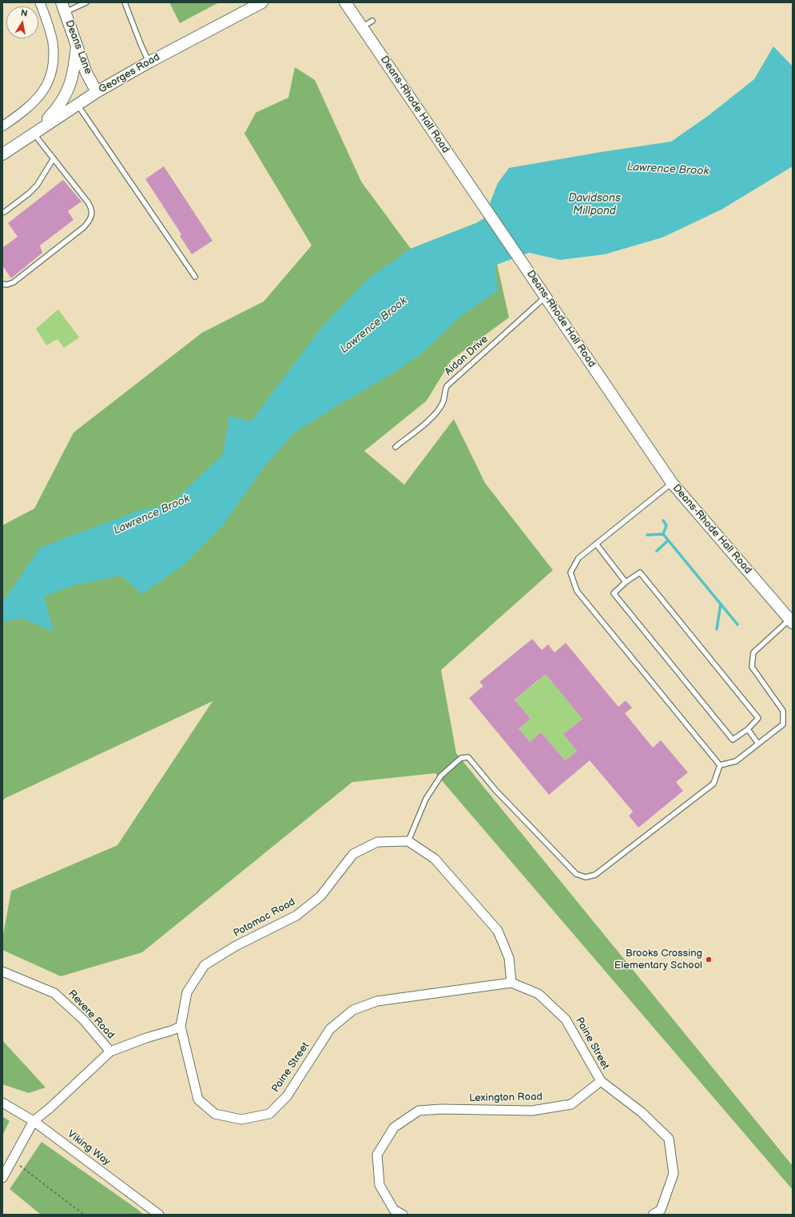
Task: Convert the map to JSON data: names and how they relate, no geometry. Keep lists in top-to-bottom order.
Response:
{
  "streets": {
    "street": [
      "Deans Lane",
      "Georges Road",
      "Deans-Rhode Hall Road",
      "Potomac Road",
      "Revere Road",
      "Paine Street",
      "Lexington Road",
      "Viking Way"
    ],
    "lane": ["Aidan Drive"]
  },
  "crossings": [
    ["Deans Lane", "Georges Road"],
    ["Deans-Rhode Hall Road", "Aidan Drive"],
    ["Potomac Road", "Paine Street"],
    ["Paine Street", "Lexington Road"]
  ],
  "water": ["Lawrence Brook", "Davidsons Millpond"],
  "places": ["Brooks Crossing Elementary School"],
  "north": "top"
}
